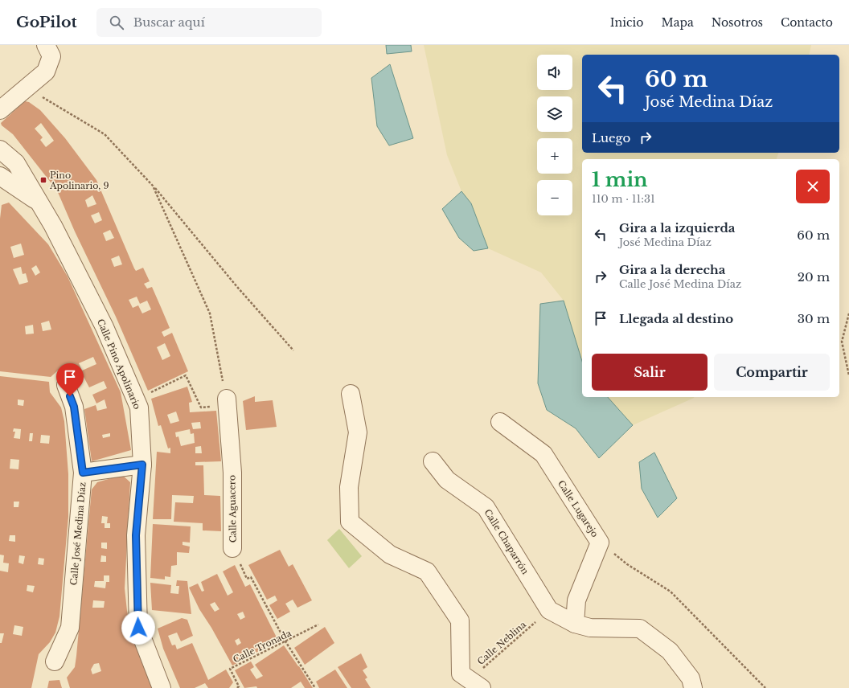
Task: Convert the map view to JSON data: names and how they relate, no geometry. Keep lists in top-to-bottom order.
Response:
{
  "streets": {
    "street": [
      "Calle Pino Apolinario",
      "Calle Aguacero",
      "Calle Lugarejo",
      "Calle José Medina Díaz",
      "Calle Chaparrón"
    ],
    "path": ["Calle Neblina", "Calle Tronada"]
  },
  "crossings": [
    ["Calle Aguacero", "Calle Tronada"],
    ["Calle Chaparrón", "Calle Neblina"]
  ],
  "places": {
    "transit": ["Pino Apolinario, 9"]
  },
  "page": {
    "header": "GoPilot",
    "search": "Buscar aquí",
    "nav": [
      "Inicio",
      "Mapa",
      "Nosotros",
      "Contacto"
    ],
    "map_buttons": ["+", "−"],
    "turn": ["60 m", "José Medina Díaz"],
    "then": "Luego",
    "heading": ["1 min", "110 m · 11:31"],
    "list": [
      {
        "name": "Gira a la izquierda",
        "note": "José Medina Díaz",
        "value": "60 m"
      },
      {
        "name": "Gira a la derecha",
        "note": "Calle José Medina Díaz",
        "value": "20 m"
      },
      {
        "name": "Llegada al destino",
        "value": "30 m"
      }
    ],
    "buttons": ["Salir", "Compartir"]
  }
}
